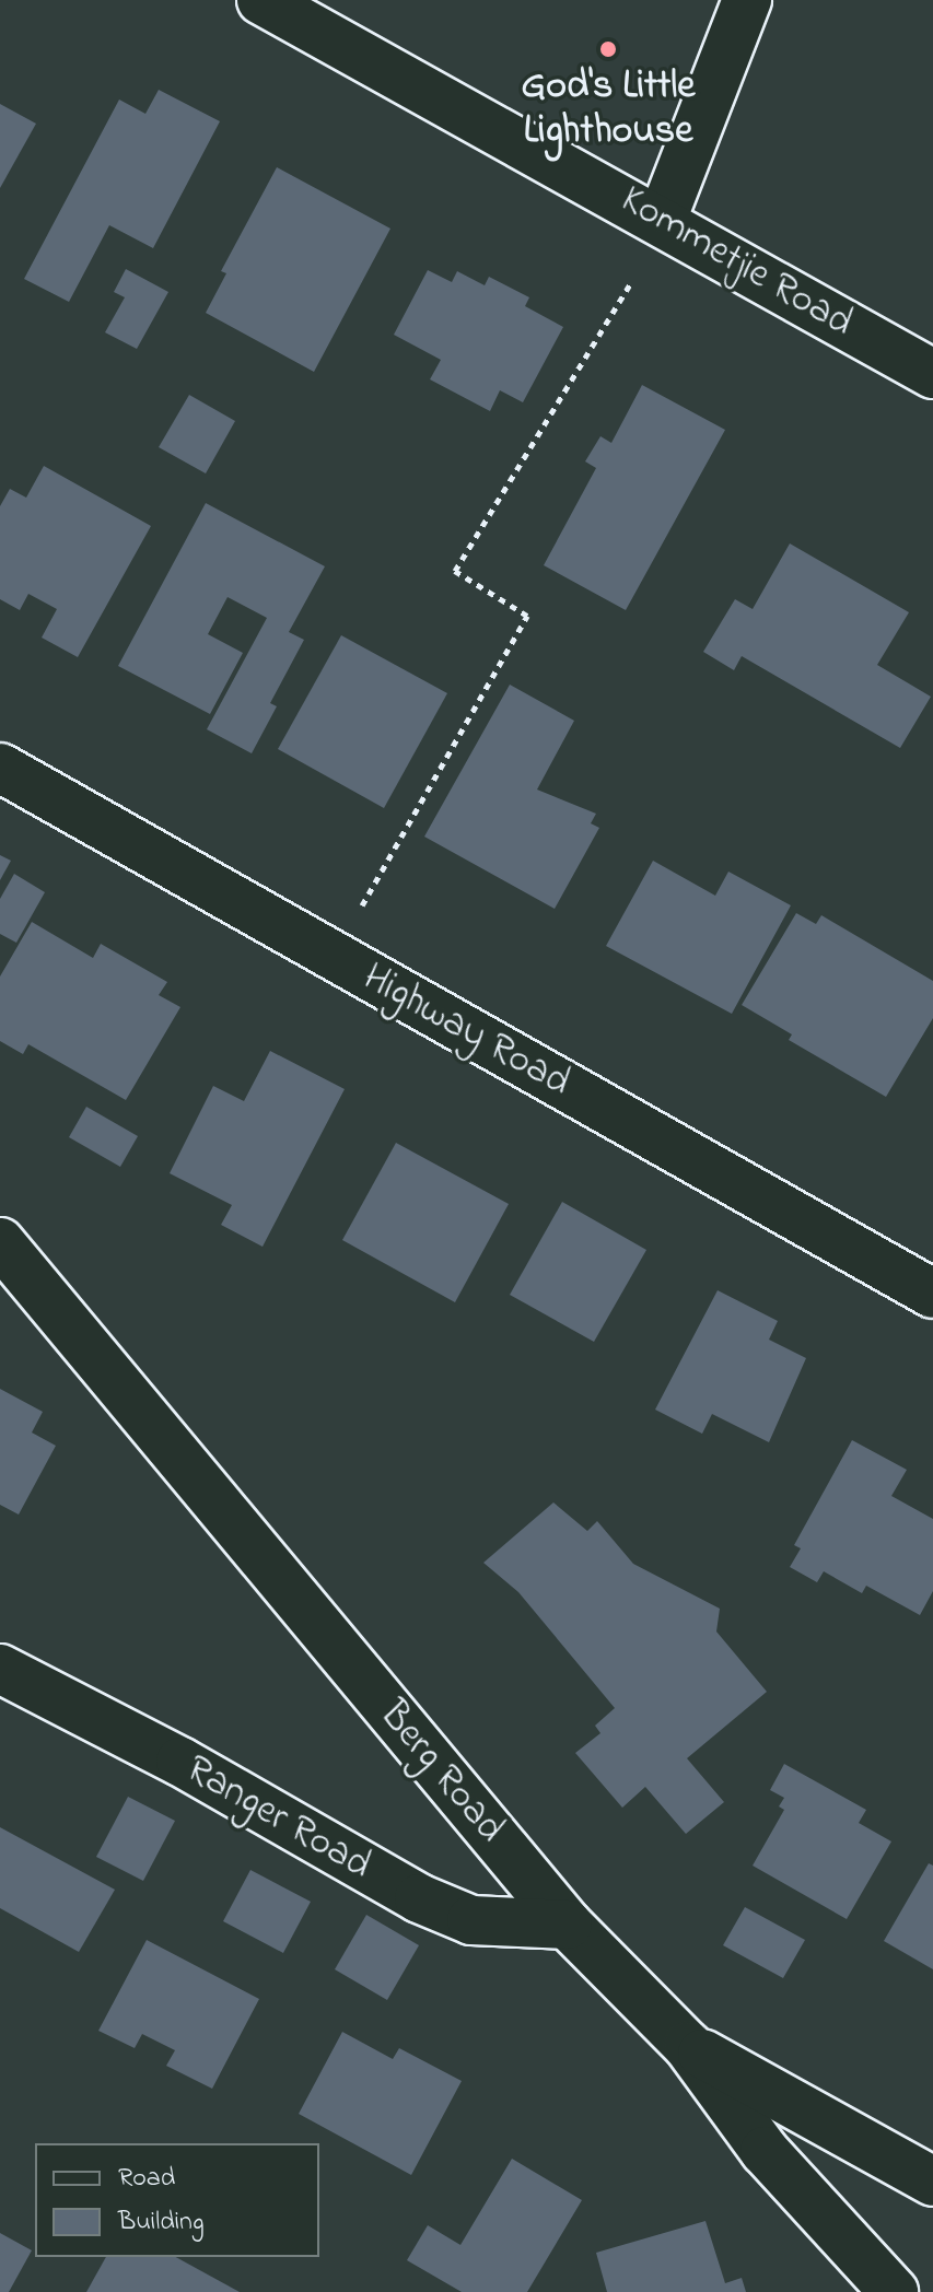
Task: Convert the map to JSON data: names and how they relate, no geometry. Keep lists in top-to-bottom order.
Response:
{
  "streets": {
    "street": [
      "Kommetjie Road",
      "Highway Road",
      "Berg Road",
      "Ranger Road"
    ]
  },
  "crossings": [
    ["Berg Road", "Ranger Road"]
  ],
  "places": ["God's Little Lighthouse"],
  "legend": ["Road", "Building"]
}
